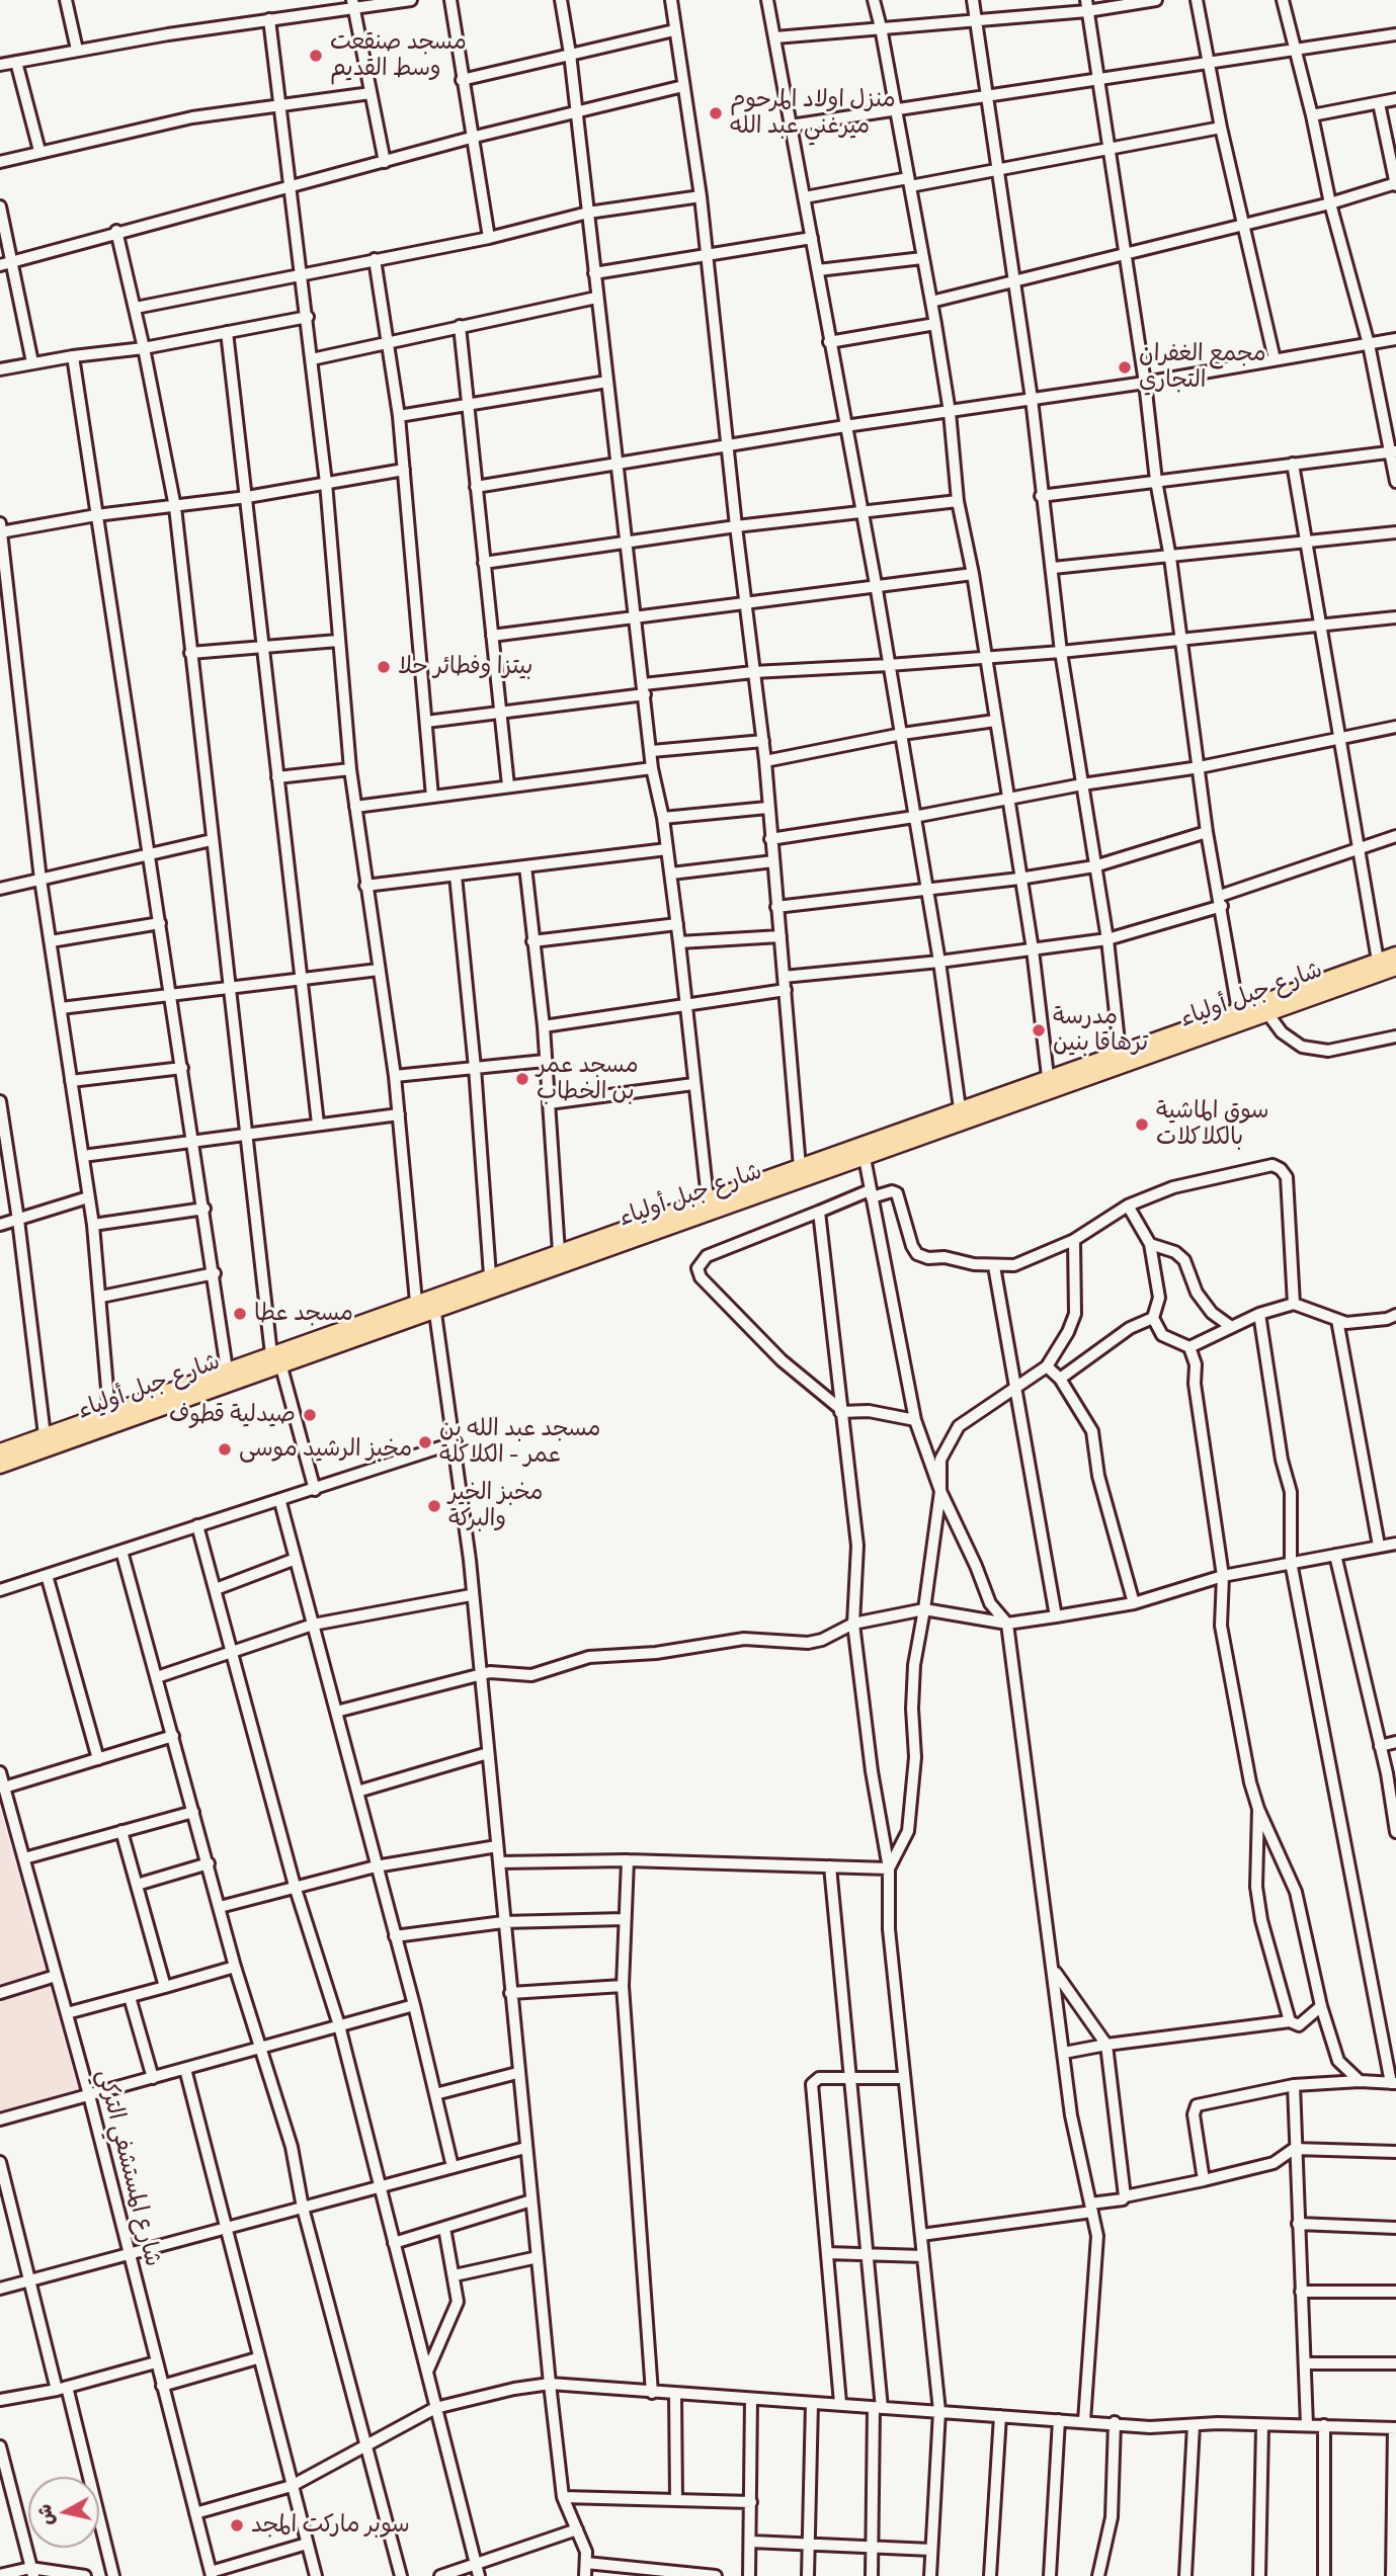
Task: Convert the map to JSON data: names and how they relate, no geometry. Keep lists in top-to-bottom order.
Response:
{
  "streets": {
    "main road": ["شارع جبل أولياء"],
    "street": ["شارع المستشفي التركي"]
  },
  "places": [
    "مسجد صنقعت وسط القديم",
    "منزل اولاد المرحوم ميرغني عبد الله",
    "مجمع الغفران التجاري",
    "بيتزا وفطائر حلا",
    "مدرسة ترهاقا بنين",
    "مسجد عمر بن الخطاب",
    "سوق الماشية بالكلاكلات",
    "مسجد عطا",
    "صيدلية قطوف",
    "مسجد عبد الله بن عمر - الكلاكلة",
    "مخبز الرشيد موسى",
    "مخبز الخير والبركة",
    "سوبر ماركت المجد"
  ],
  "north": "left"
}
